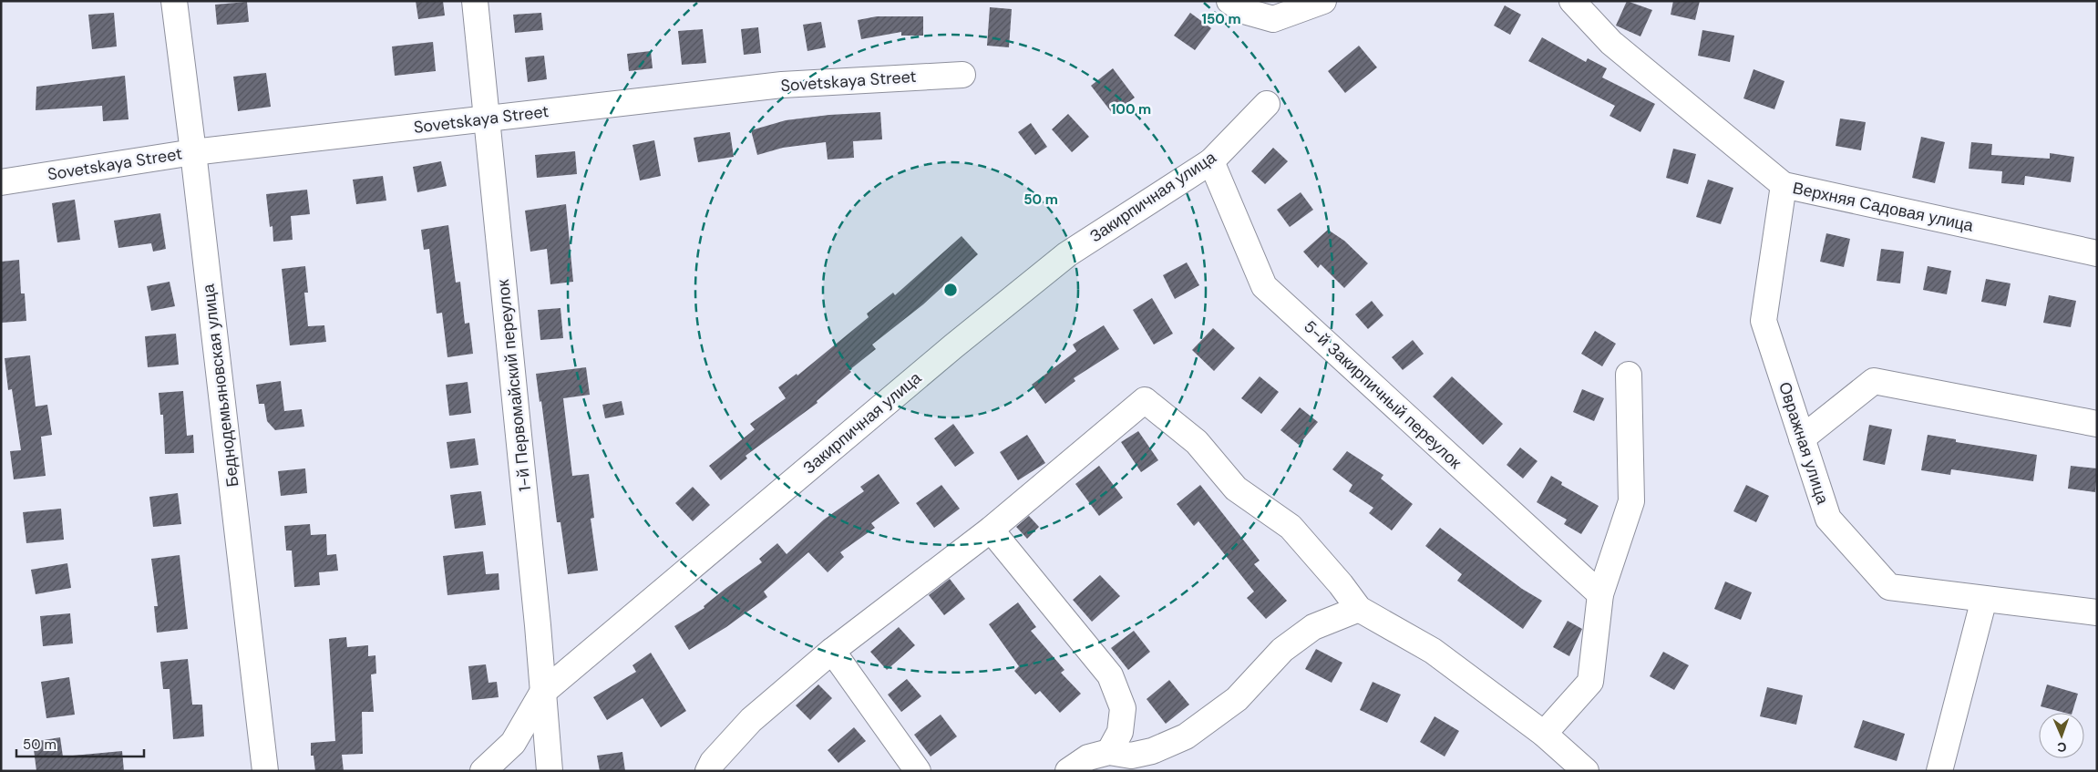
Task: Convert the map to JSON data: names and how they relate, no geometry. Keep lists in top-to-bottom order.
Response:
{
  "streets": {
    "street": [
      "Sovetskaya Street",
      "Закирпичная улица",
      "Верхняя Садовая улица",
      "Беднодемьяновская улица",
      "1-й Первомайский переулок",
      "5-й Закирпичный переулок",
      "Овражная улица"
    ]
  },
  "crossings": [
    ["Sovetskaya Street", "Беднодемьяновская улица"],
    ["Sovetskaya Street", "1-й Первомайский переулок"],
    ["Закирпичная улица", "1-й Первомайский переулок"],
    ["Закирпичная улица", "5-й Закирпичный переулок"],
    ["Верхняя Садовая улица", "Овражная улица"]
  ],
  "scale_bar": "50 m",
  "north": "bottom",
  "rings": ["150 m", "100 m", "50 m"]
}
